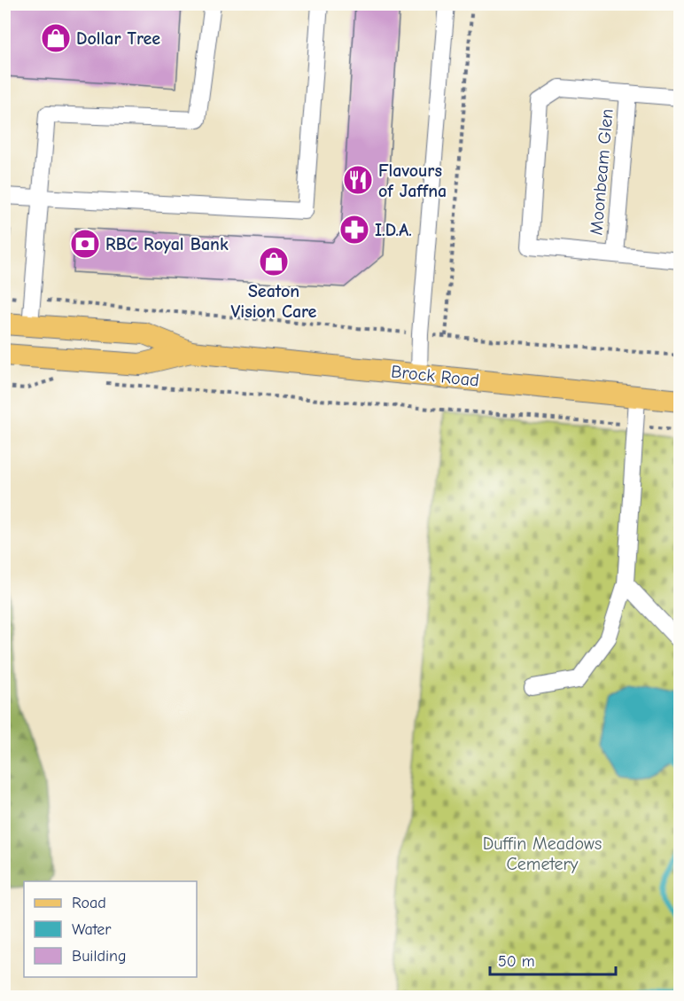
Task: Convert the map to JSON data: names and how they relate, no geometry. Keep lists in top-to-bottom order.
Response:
{
  "streets": {
    "main road": ["Brock Road"],
    "street": ["Moonbeam Glen"]
  },
  "parks": ["Duffin Meadows Cemetery"],
  "places": {
    "shop": ["Dollar Tree", "Seaton Vision Care"],
    "restaurant": ["Flavours of Jaffna"],
    "pharmacy": ["I.D.A."],
    "bank": ["RBC Royal Bank"]
  },
  "legend": ["Road", "Water", "Building"],
  "scale_bar": "50 m"
}
